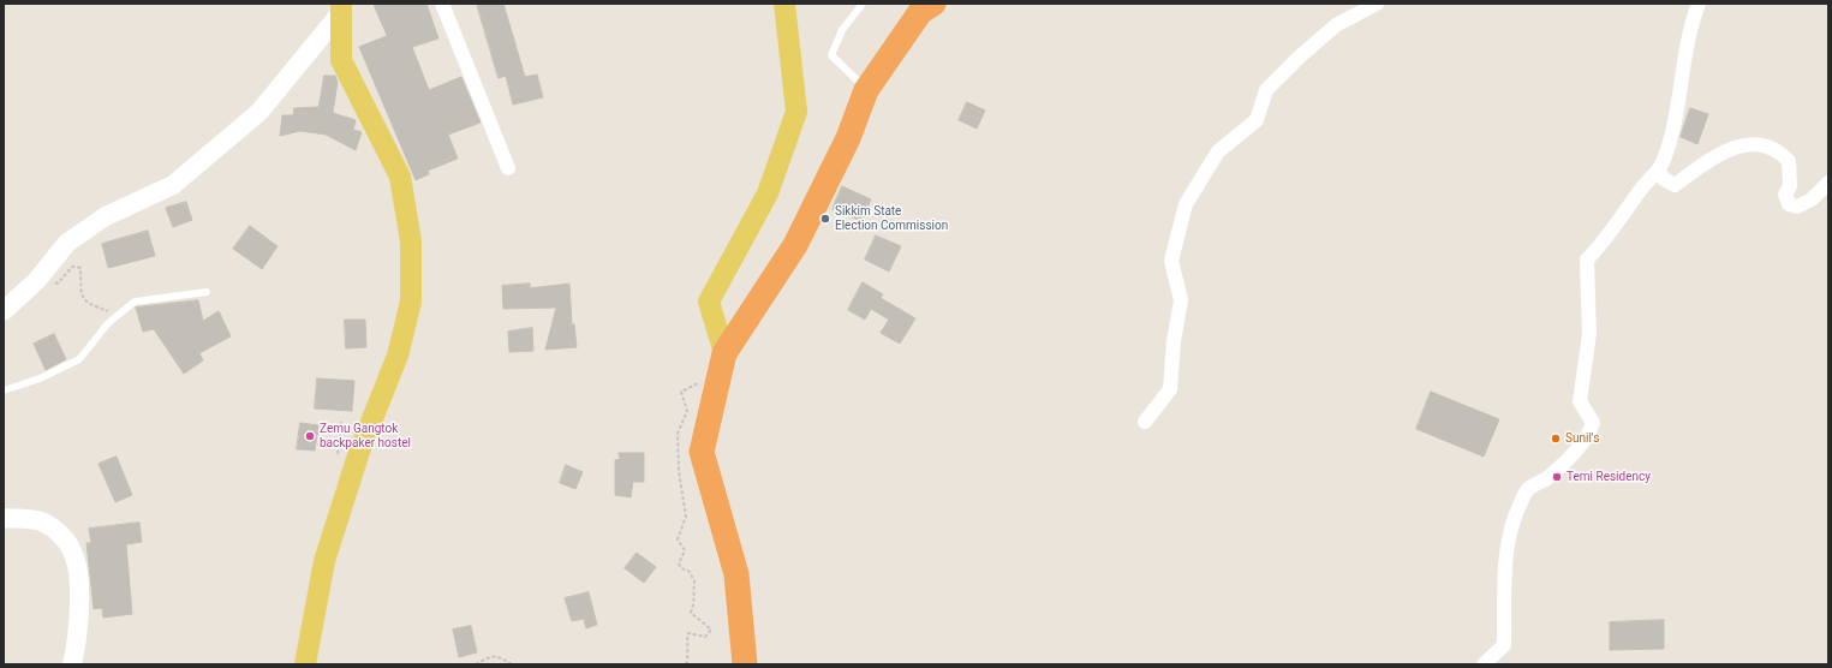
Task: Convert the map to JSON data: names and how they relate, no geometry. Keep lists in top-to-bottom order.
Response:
{
  "places": [
    "Sikkim State Election Commission",
    "Zemu Gangtok backpaker hostel",
    "Sunil's",
    "Temi Residency"
  ]
}
